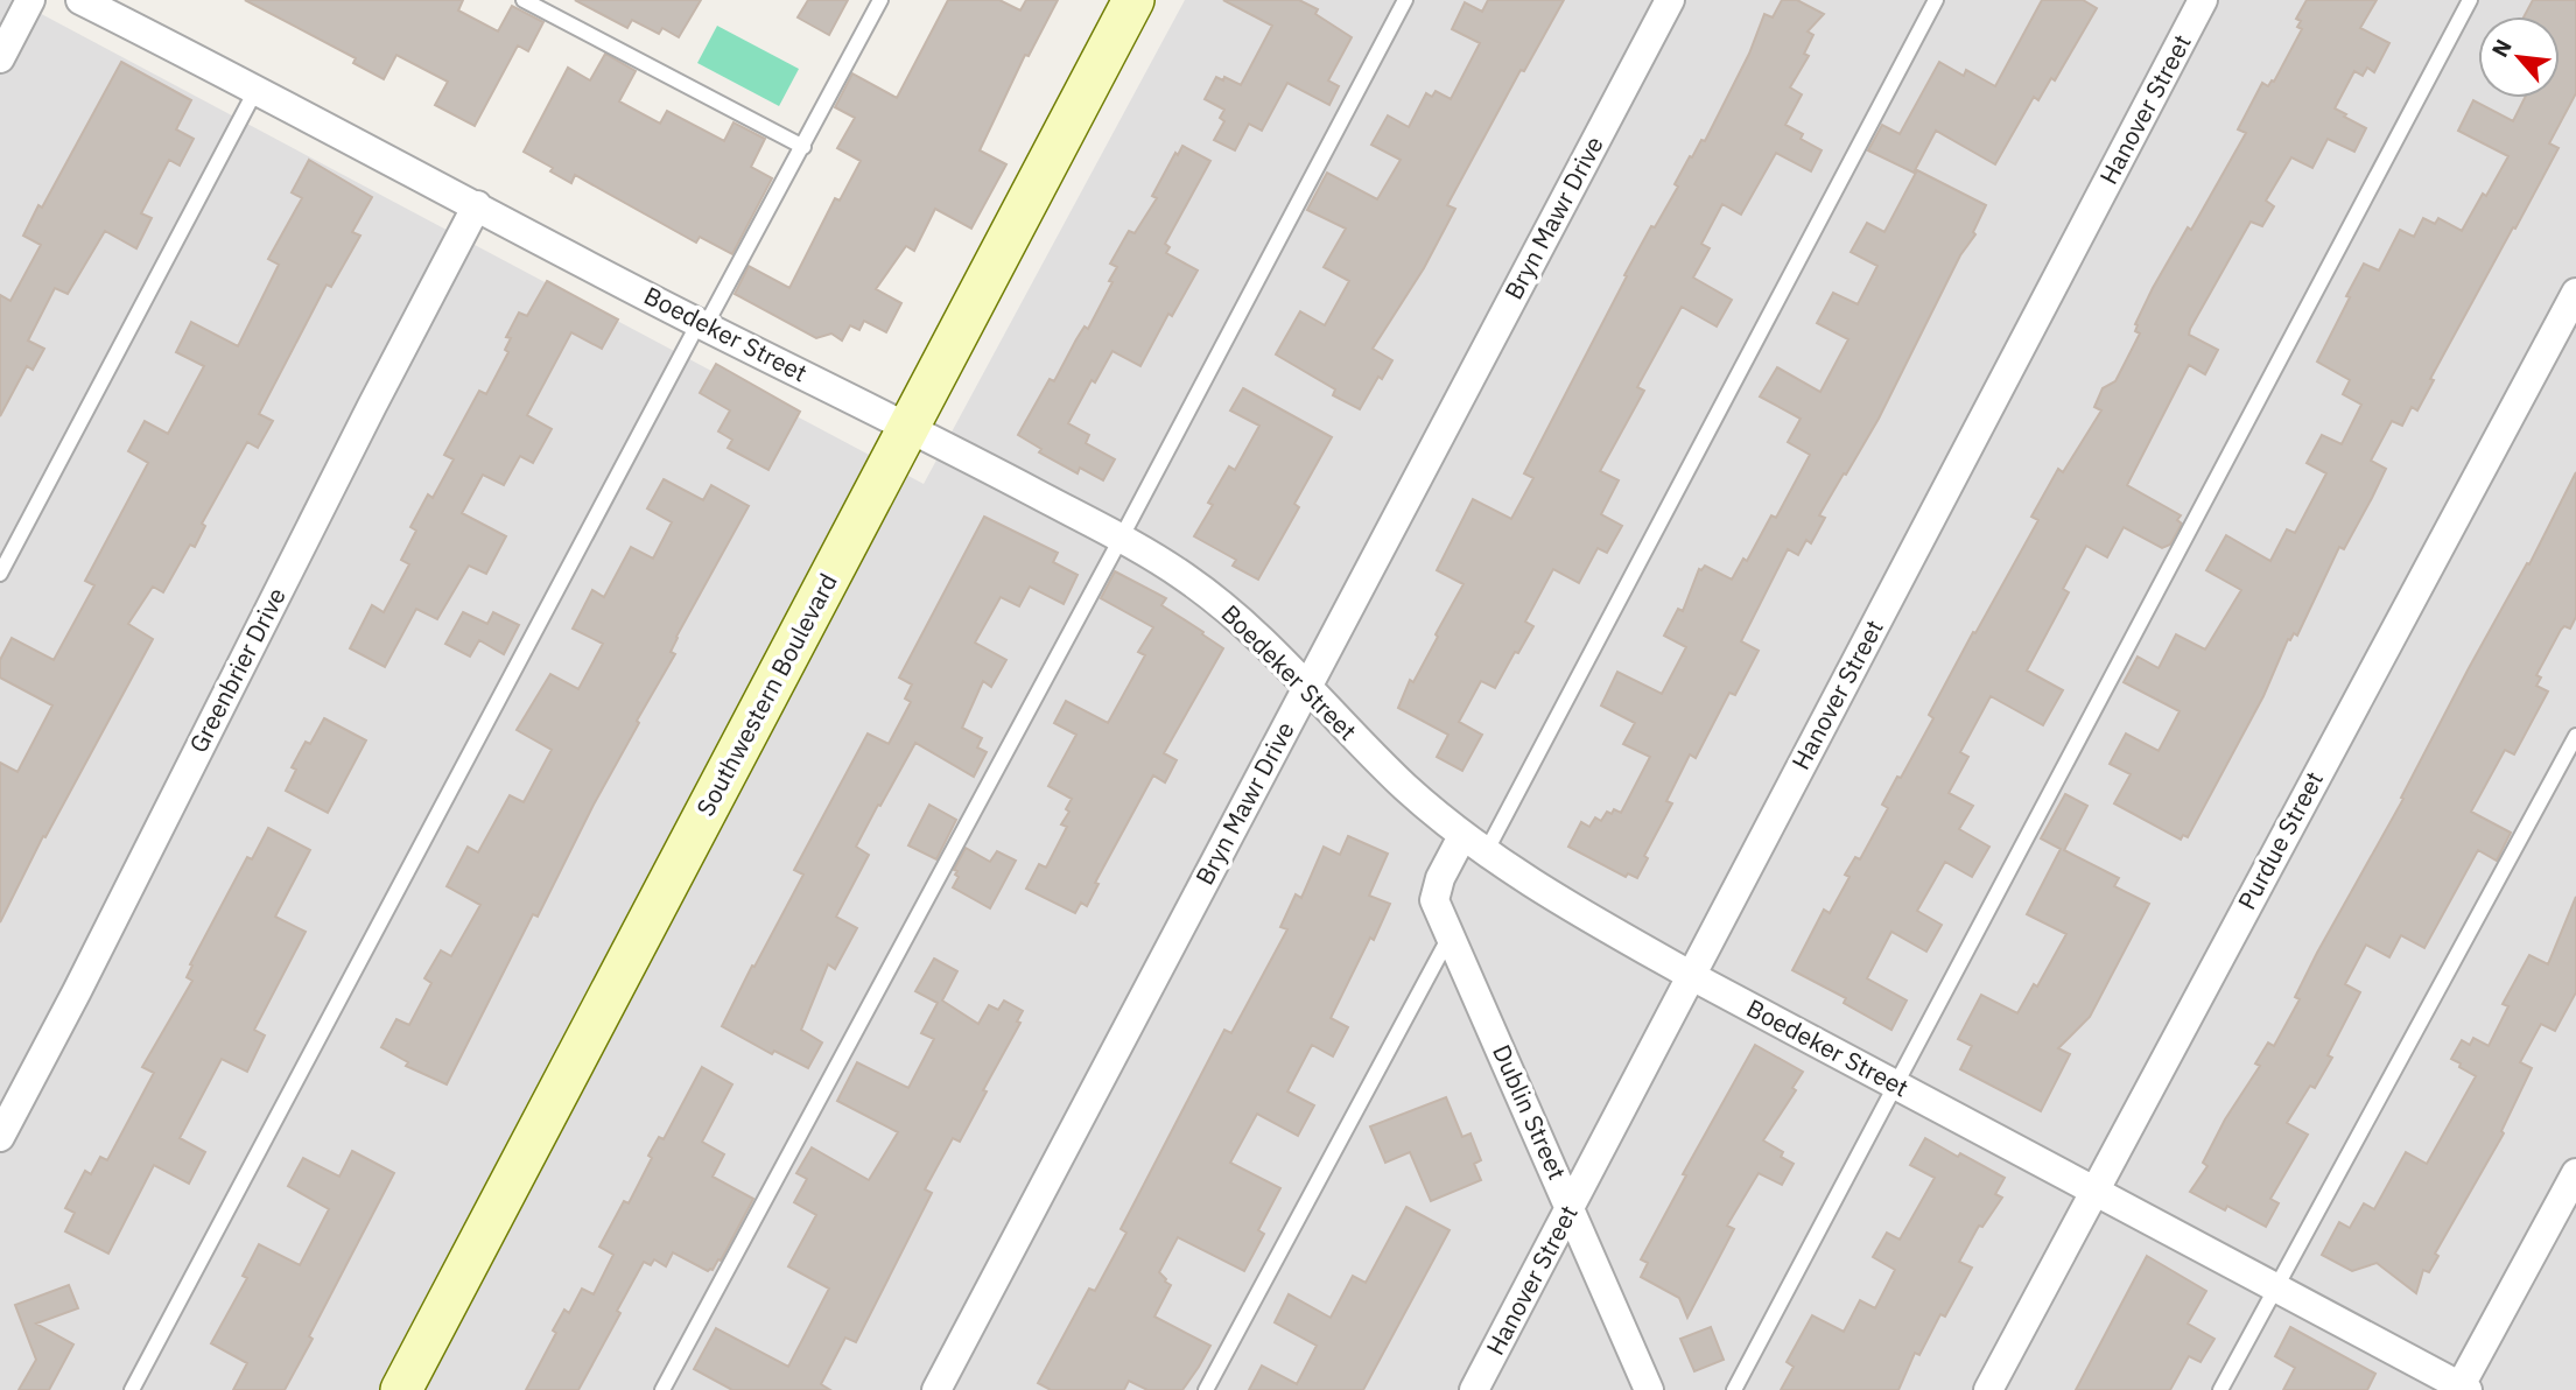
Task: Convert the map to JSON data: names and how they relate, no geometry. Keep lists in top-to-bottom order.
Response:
{
  "streets": {
    "street": [
      "Hanover Street",
      "Bryn Mawr Drive",
      "Boedeker Street",
      "Greenbrier Drive",
      "Southwestern Boulevard",
      "Purdue Street",
      "Dublin Street"
    ]
  },
  "crossings": [
    ["Hanover Street", "Boedeker Street"],
    ["Hanover Street", "Dublin Street"],
    ["Bryn Mawr Drive", "Boedeker Street"],
    ["Boedeker Street", "Greenbrier Drive"],
    ["Boedeker Street", "Southwestern Boulevard"],
    ["Boedeker Street", "Purdue Street"],
    ["Boedeker Street", "Dublin Street"]
  ],
  "north": "top left"
}
